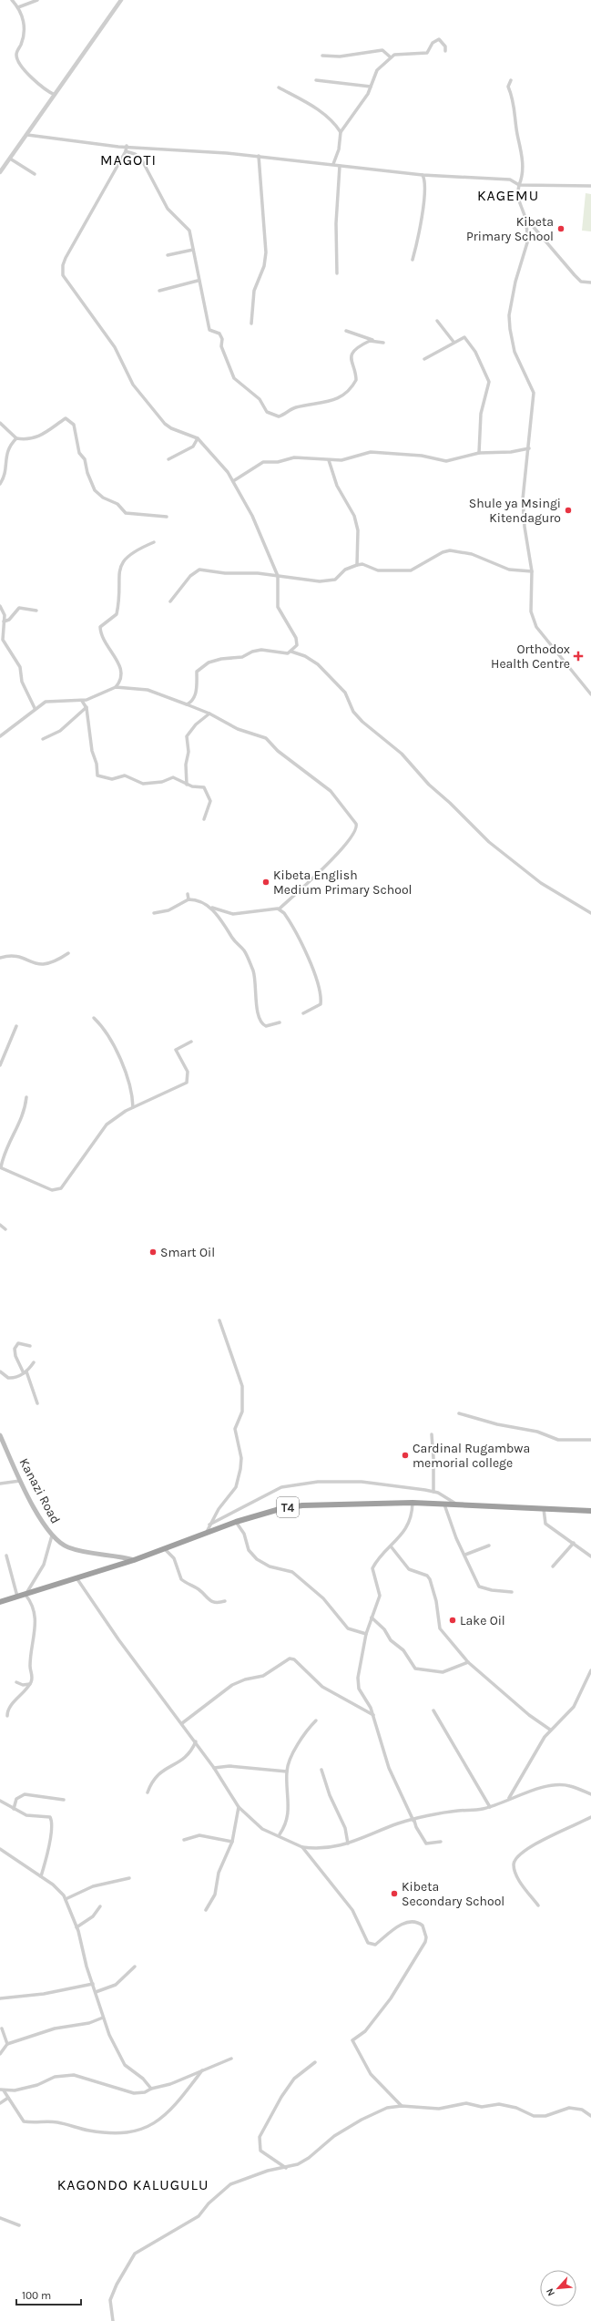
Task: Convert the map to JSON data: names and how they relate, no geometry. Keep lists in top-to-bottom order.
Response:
{
  "streets": {
    "highway": ["T4"],
    "main road": ["Kanazi Road"]
  },
  "crossings": [
    ["Kanazi Road", "T4"]
  ],
  "districts": ["MAGOTI", "KAGEMU", "KAGONDO KALUGULU"],
  "places": {
    "other": [
      "Kibeta Primary School",
      "Shule ya Msingi Kitendaguro",
      "Kibeta English Medium Primary School",
      "Smart Oil",
      "Cardinal Rugambwa memorial college",
      "Lake Oil",
      "Kibeta Secondary School"
    ],
    "health": ["Orthodox Health Centre"]
  },
  "scale_bar": "100 m",
  "north": "bottom left"
}
